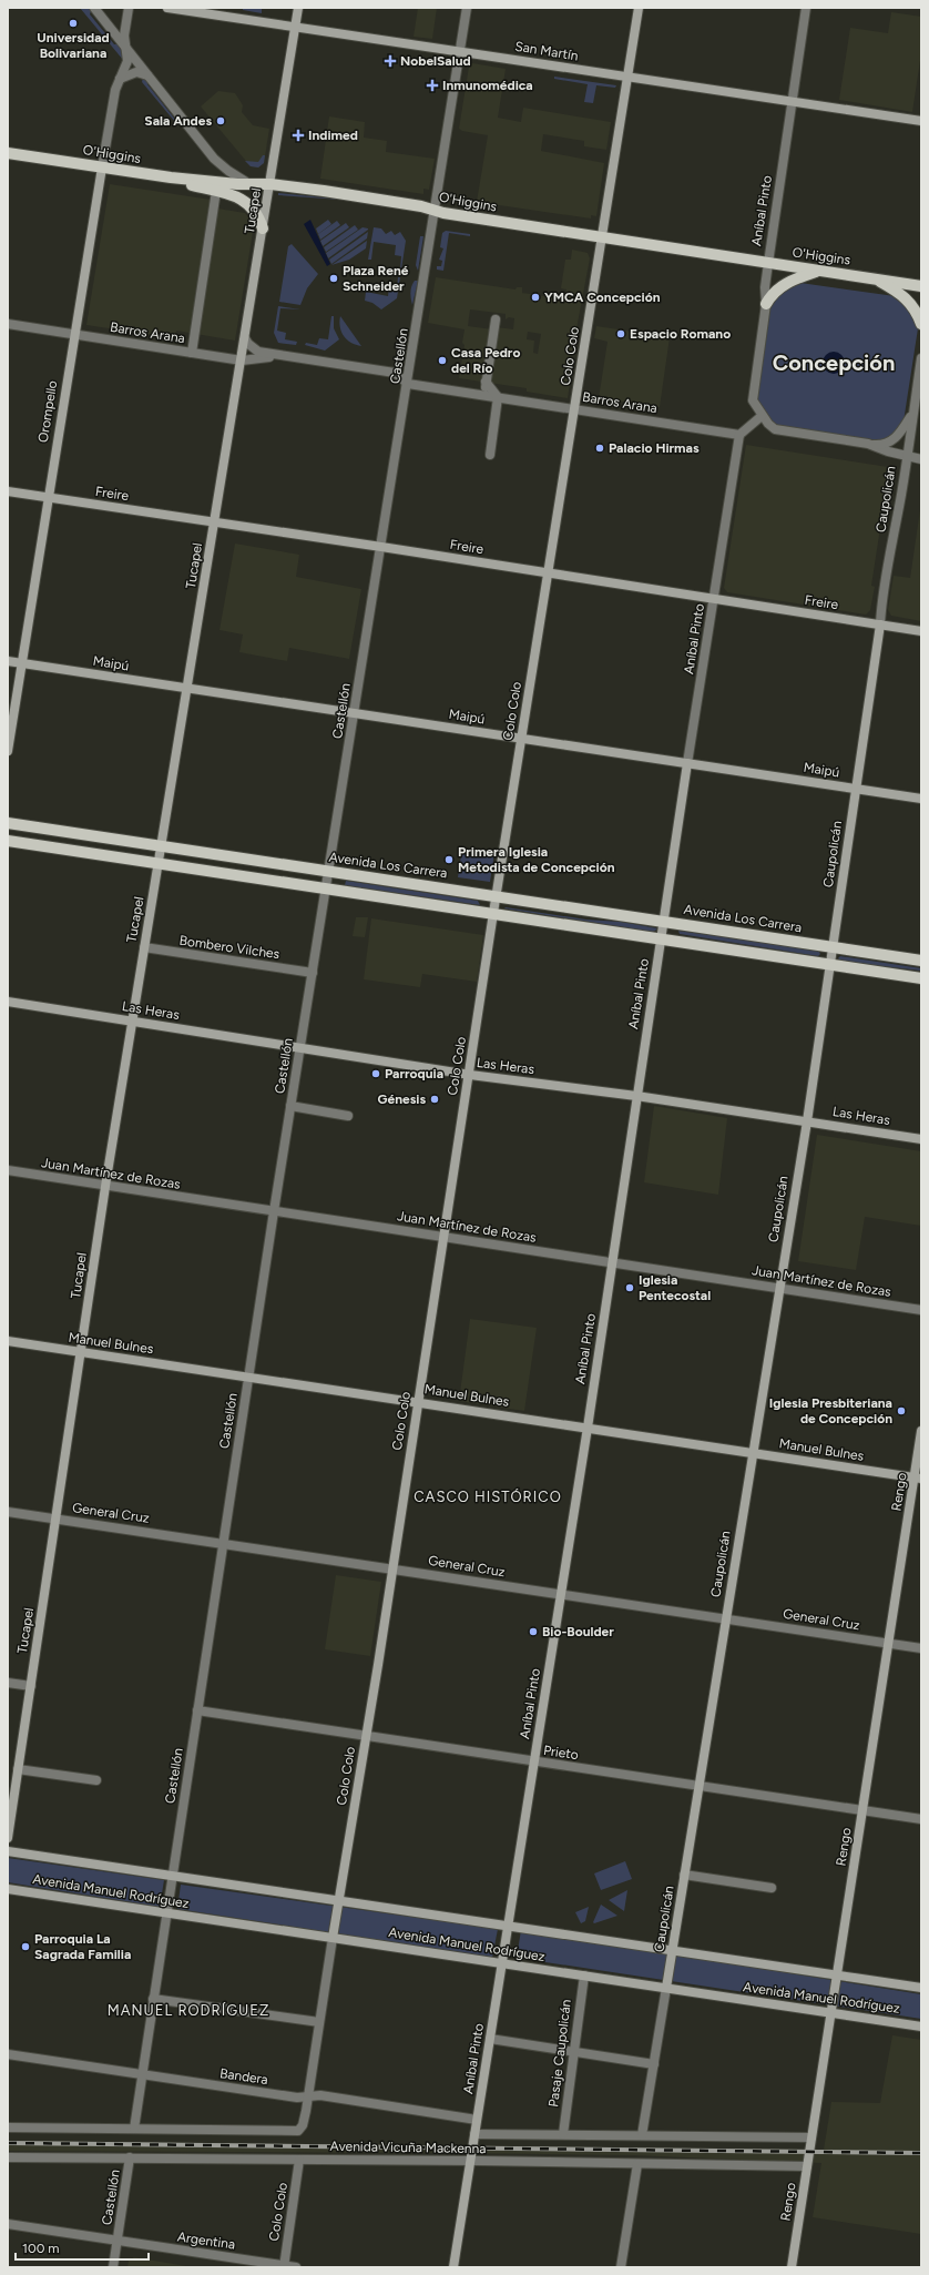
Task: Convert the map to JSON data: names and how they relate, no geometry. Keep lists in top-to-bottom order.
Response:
{
  "streets": {
    "main road": [
      "San Martín",
      "O'Higgins",
      "Tucapel",
      "Aníbal Pinto",
      "Colo Colo",
      "Orompello",
      "Freire",
      "Caupolicán",
      "Maipú",
      "Avenida Los Carrera",
      "Las Heras",
      "Manuel Bulnes",
      "Rengo",
      "Avenida Manuel Rodríguez"
    ],
    "street": [
      "Barros Arana",
      "Castellón",
      "Bombero Vilches",
      "Juan Martínez de Rozas",
      "General Cruz",
      "Prieto",
      "Pasaje Caupolicán",
      "Bandera",
      "Avenida Vicuña Mackenna",
      "Argentina"
    ]
  },
  "crossings": [
    ["San Martín", "Tucapel"],
    ["San Martín", "Aníbal Pinto"],
    ["San Martín", "Castellón"],
    ["San Martín", "Colo Colo"],
    ["O'Higgins", "Tucapel"],
    ["O'Higgins", "Aníbal Pinto"],
    ["O'Higgins", "Castellón"],
    ["O'Higgins", "Colo Colo"],
    ["O'Higgins", "Orompello"],
    ["Tucapel", "Barros Arana"],
    ["Tucapel", "Freire"],
    ["Tucapel", "Maipú"],
    ["Tucapel", "Avenida Los Carrera"],
    ["Tucapel", "Bombero Vilches"],
    ["Tucapel", "Las Heras"],
    ["Tucapel", "Juan Martínez de Rozas"],
    ["Tucapel", "Manuel Bulnes"],
    ["Tucapel", "General Cruz"],
    ["Aníbal Pinto", "Barros Arana"],
    ["Aníbal Pinto", "Freire"],
    ["Aníbal Pinto", "Maipú"],
    ["Aníbal Pinto", "Avenida Los Carrera"],
    ["Aníbal Pinto", "Las Heras"],
    ["Aníbal Pinto", "Juan Martínez de Rozas"],
    ["Aníbal Pinto", "Manuel Bulnes"],
    ["Aníbal Pinto", "General Cruz"],
    ["Aníbal Pinto", "Prieto"],
    ["Aníbal Pinto", "Avenida Manuel Rodríguez"],
    ["Aníbal Pinto", "Bandera"],
    ["Aníbal Pinto", "Avenida Vicuña Mackenna"],
    ["Barros Arana", "Castellón"],
    ["Barros Arana", "Colo Colo"],
    ["Barros Arana", "Orompello"],
    ["Castellón", "Colo Colo"],
    ["Castellón", "Freire"],
    ["Castellón", "Maipú"],
    ["Castellón", "Avenida Los Carrera"],
    ["Castellón", "Bombero Vilches"],
    ["Castellón", "Las Heras"],
    ["Castellón", "Juan Martínez de Rozas"],
    ["Castellón", "Manuel Bulnes"],
    ["Castellón", "General Cruz"],
    ["Castellón", "Prieto"],
    ["Castellón", "Avenida Manuel Rodríguez"],
    ["Castellón", "Bandera"],
    ["Castellón", "Avenida Vicuña Mackenna"],
    ["Castellón", "Argentina"],
    ["Colo Colo", "Freire"],
    ["Colo Colo", "Maipú"],
    ["Colo Colo", "Avenida Los Carrera"],
    ["Colo Colo", "Las Heras"],
    ["Colo Colo", "Juan Martínez de Rozas"],
    ["Colo Colo", "Manuel Bulnes"],
    ["Colo Colo", "General Cruz"],
    ["Colo Colo", "Prieto"],
    ["Colo Colo", "Avenida Manuel Rodríguez"],
    ["Colo Colo", "Bandera"],
    ["Colo Colo", "Avenida Vicuña Mackenna"],
    ["Colo Colo", "Argentina"],
    ["Orompello", "Freire"],
    ["Orompello", "Maipú"],
    ["Freire", "Caupolicán"],
    ["Caupolicán", "Maipú"],
    ["Caupolicán", "Avenida Los Carrera"],
    ["Caupolicán", "Las Heras"],
    ["Caupolicán", "Juan Martínez de Rozas"],
    ["Caupolicán", "Manuel Bulnes"],
    ["Caupolicán", "General Cruz"],
    ["Caupolicán", "Prieto"],
    ["Caupolicán", "Avenida Manuel Rodríguez"],
    ["Caupolicán", "Avenida Vicuña Mackenna"],
    ["Manuel Bulnes", "Rengo"],
    ["Rengo", "General Cruz"],
    ["Rengo", "Prieto"],
    ["Rengo", "Avenida Manuel Rodríguez"],
    ["Rengo", "Avenida Vicuña Mackenna"],
    ["Avenida Manuel Rodríguez", "Pasaje Caupolicán"],
    ["Pasaje Caupolicán", "Avenida Vicuña Mackenna"]
  ],
  "districts": ["Concepción", "CASCO HISTÓRICO", "MANUEL RODRÍGUEZ"],
  "places": {
    "other": [
      "Universidad Bolivariana",
      "Sala Andes",
      "Plaza René Schneider",
      "YMCA Concepción",
      "Espacio Romano",
      "Casa Pedro del Río",
      "Palacio Hirmas",
      "Primera Iglesia Metodista de Concepción",
      "Parroquia",
      "Génesis",
      "Iglesia Pentecostal",
      "Iglesia Presbiteriana de Concepción",
      "Bio-Boulder",
      "Parroquia La Sagrada Familia"
    ],
    "health": ["NobelSalud", "Inmunomédica", "Indimed"]
  },
  "scale_bar": "100 m"
}
